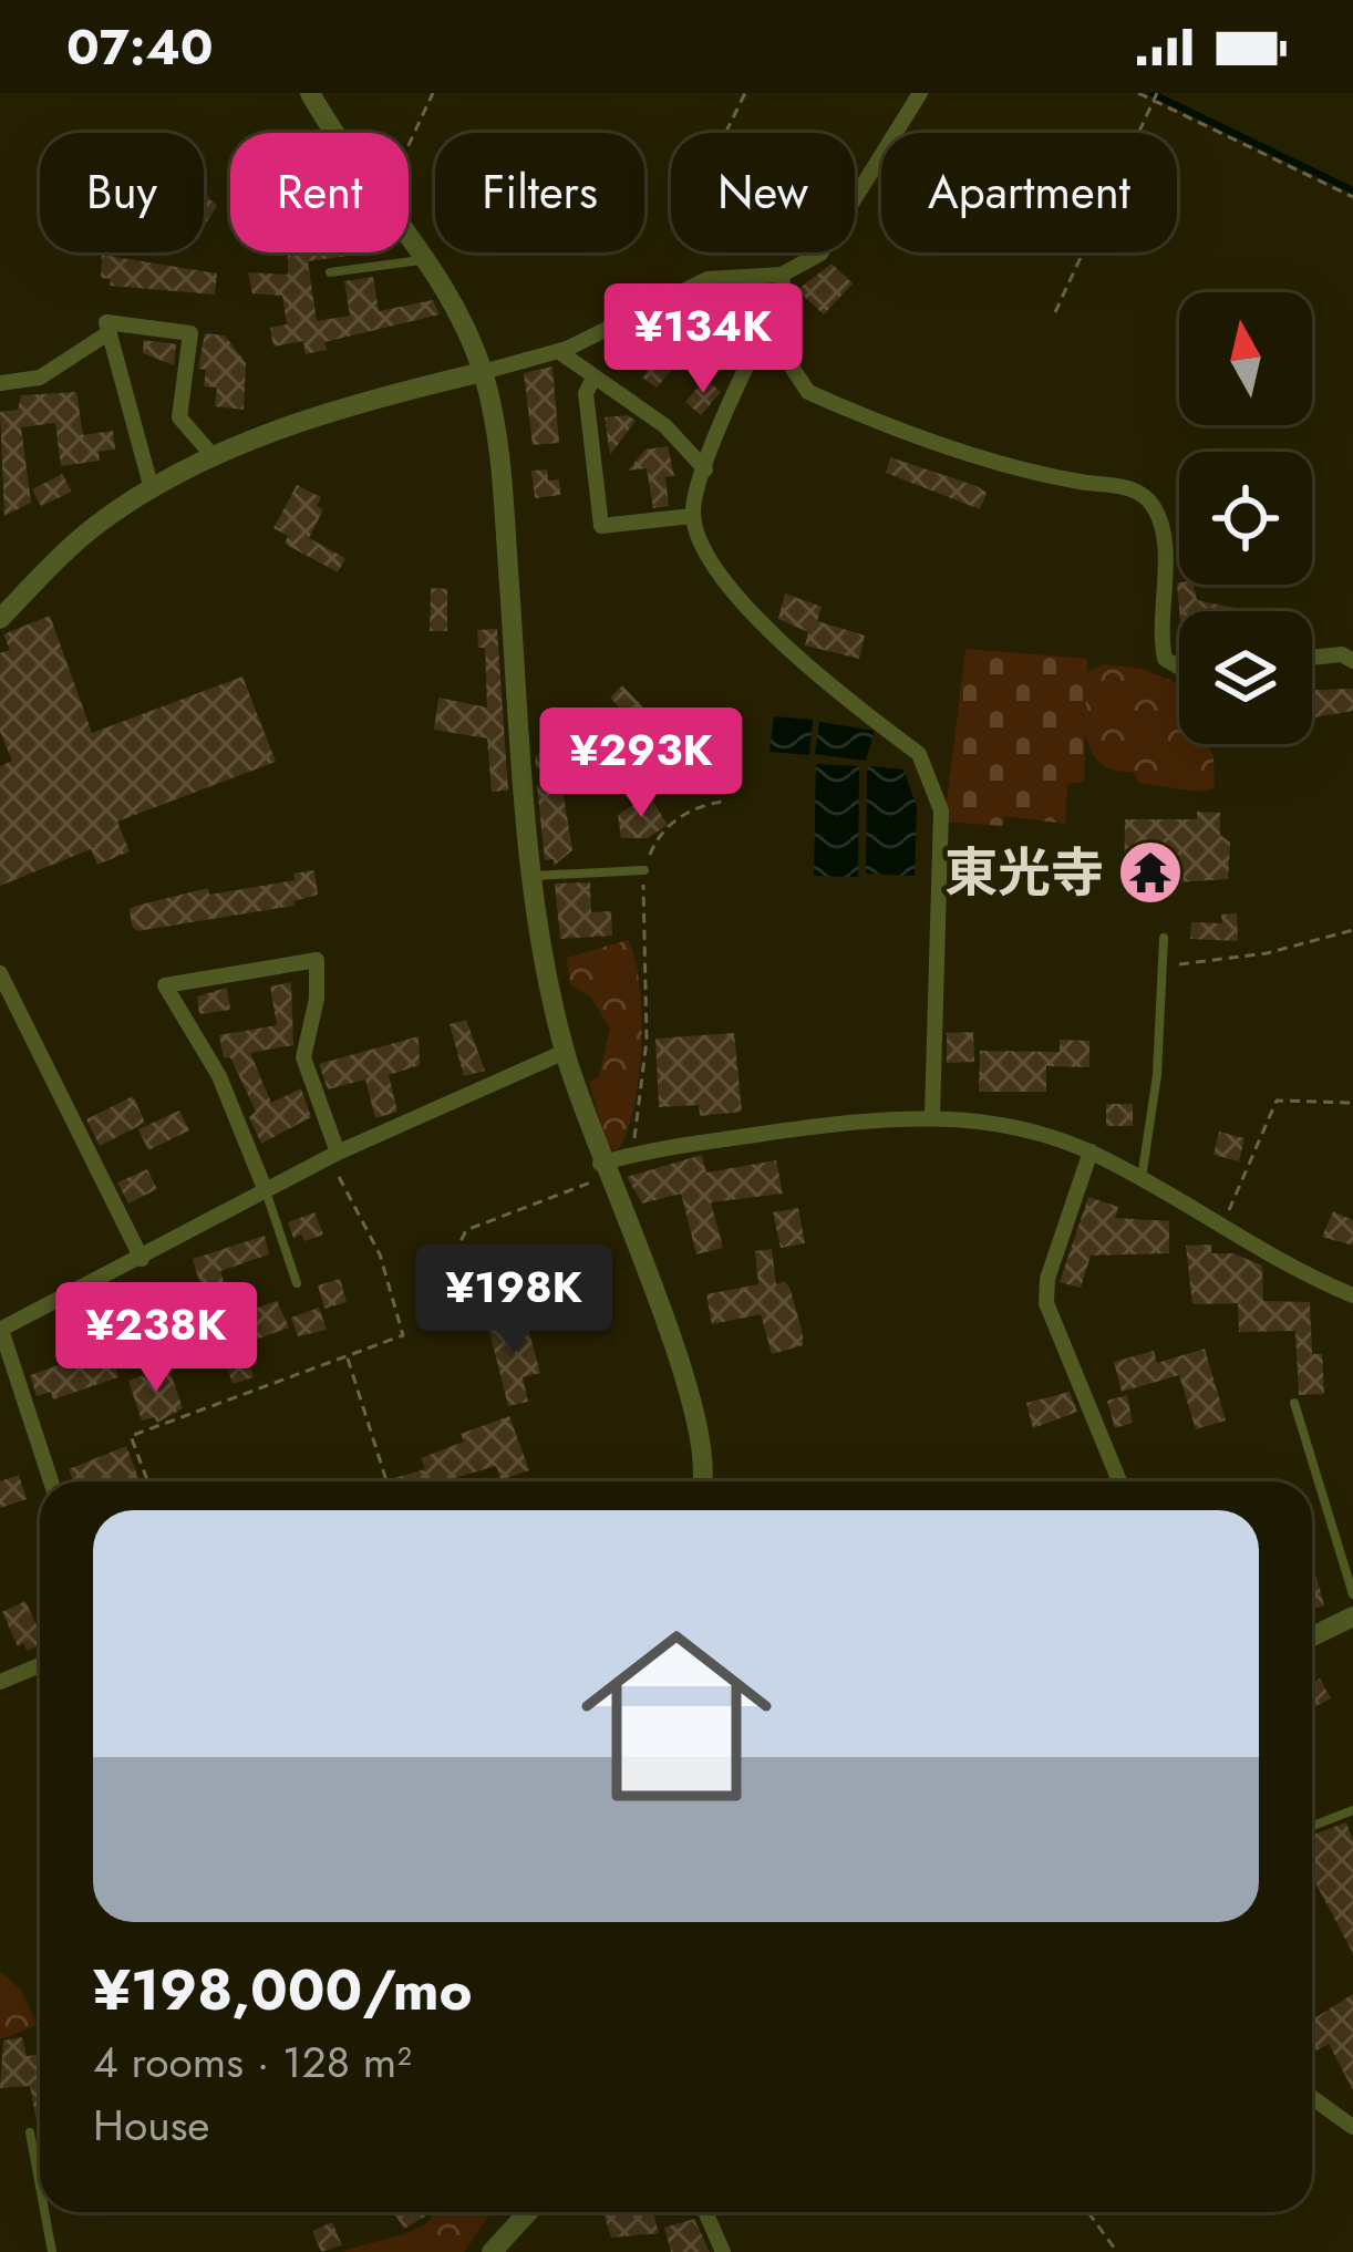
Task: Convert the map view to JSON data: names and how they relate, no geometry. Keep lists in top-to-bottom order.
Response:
{
  "places": {
    "temple": ["東光寺"]
  },
  "north": "top",
  "page": {
    "status": "07:40",
    "chip": [
      "Buy",
      "Rent",
      "Filters",
      "New",
      "Apartment"
    ],
    "price": [
      "¥134K",
      "¥293K",
      "¥198K",
      "¥238K"
    ],
    "list": [
      {
        "name": "¥198,000/mo",
        "note": "4 rooms · 128 m² · House"
      }
    ]
  }
}
